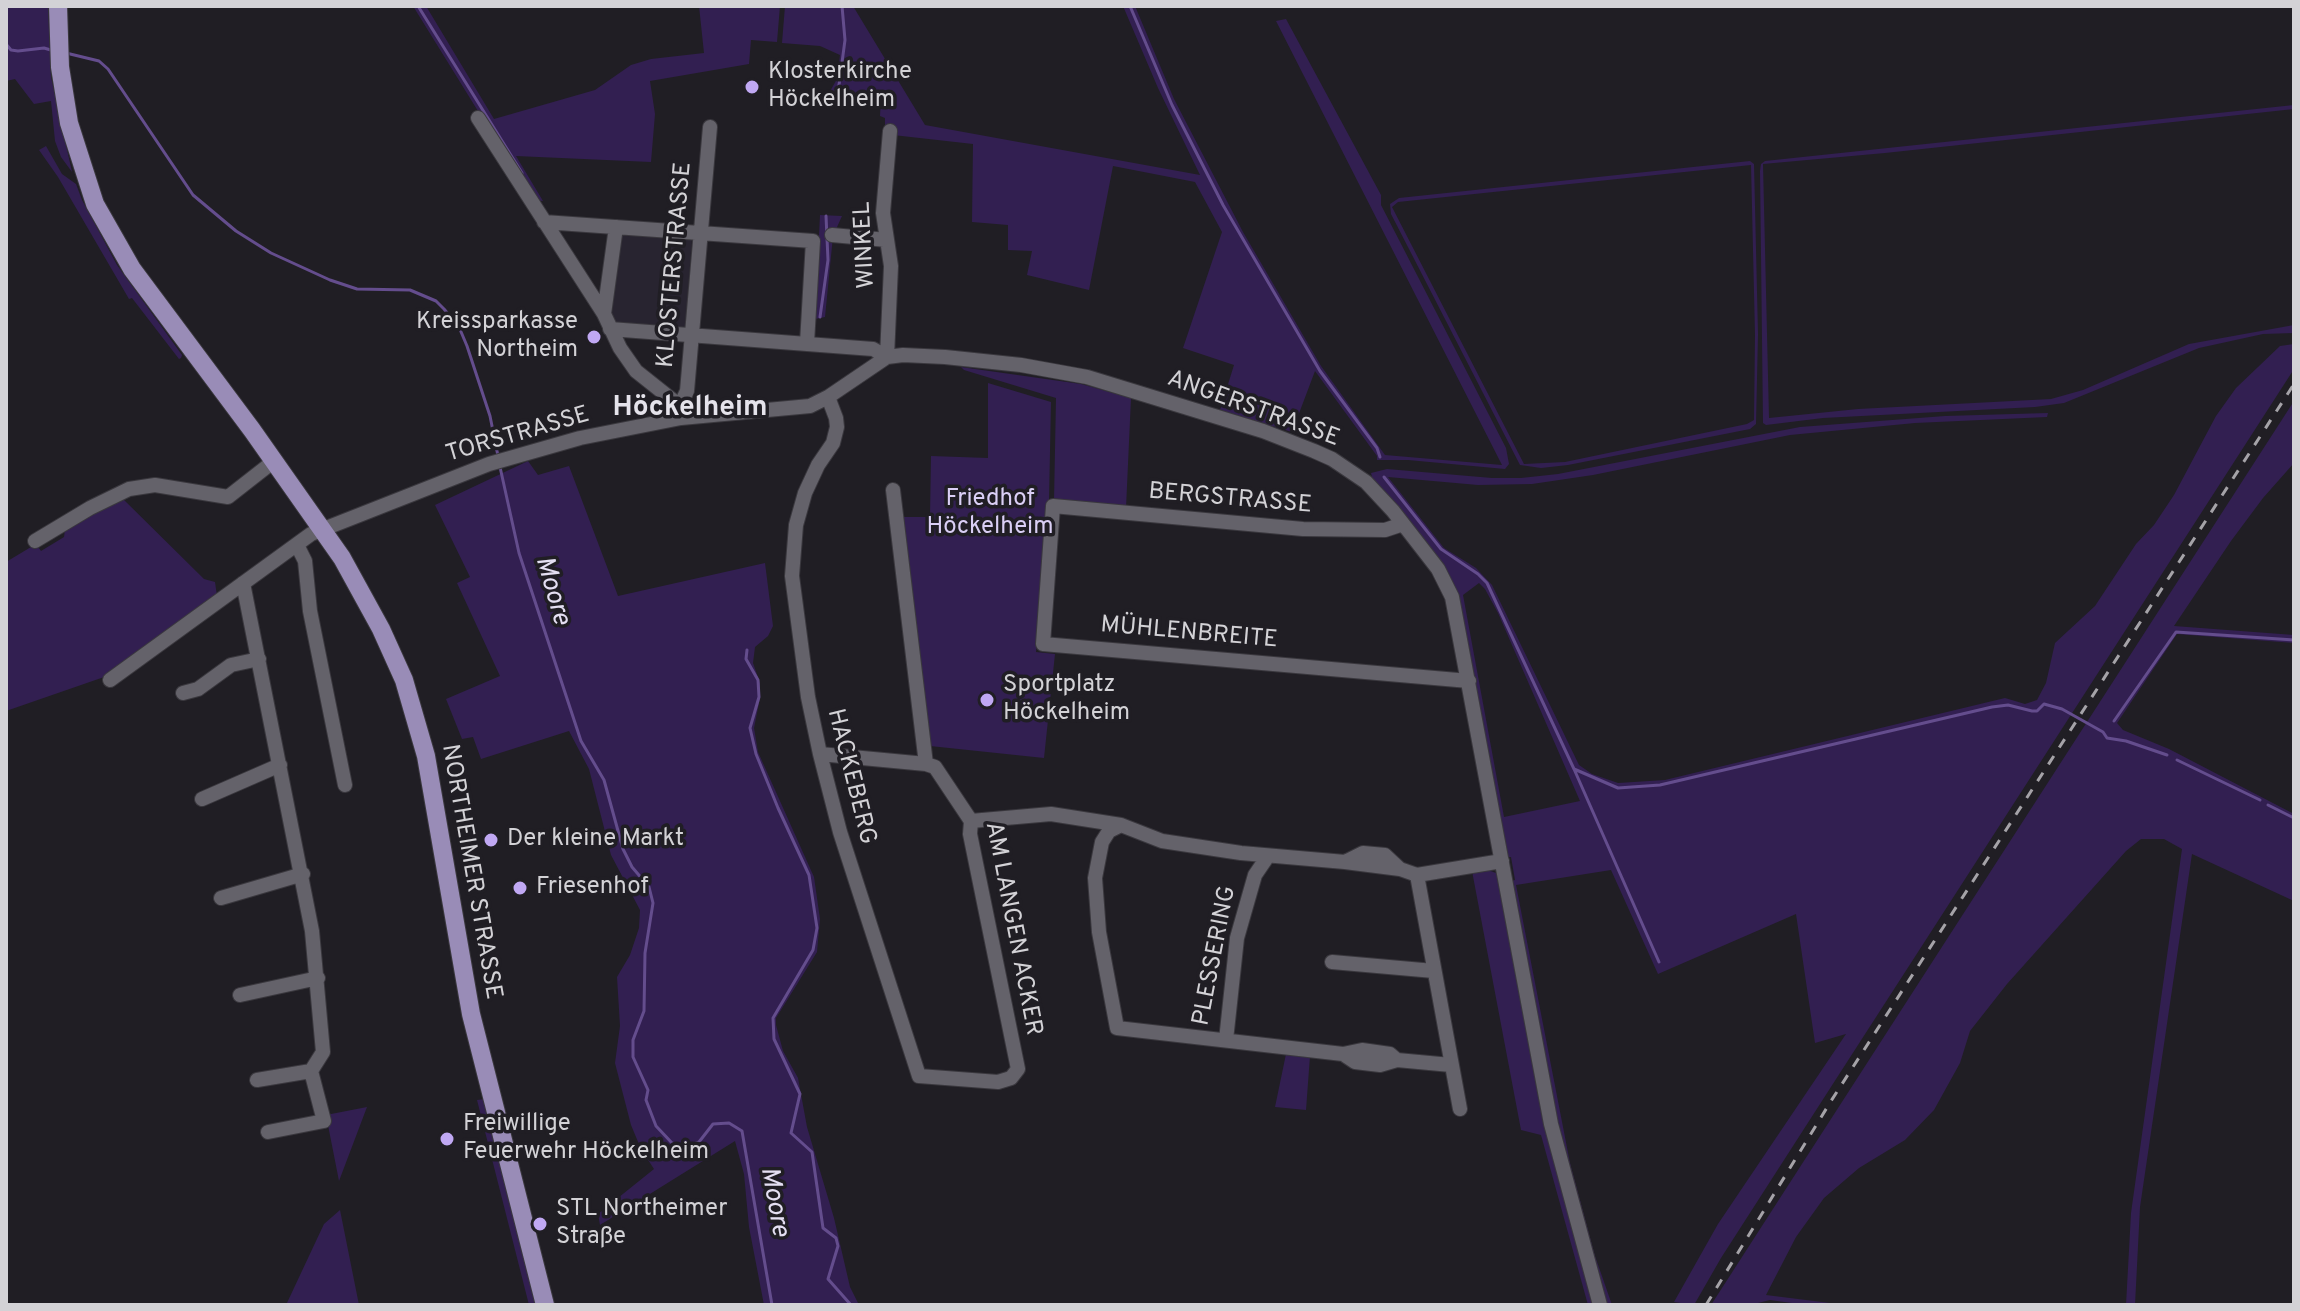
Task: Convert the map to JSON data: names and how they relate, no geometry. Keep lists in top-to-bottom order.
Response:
{
  "streets": {
    "main road": ["NORTHEIMER STRASSE"],
    "street": [
      "WINKEL",
      "KLOSTERSTRASSE",
      "ANGERSTRASSE",
      "TORSTRASSE",
      "BERGSTRASSE",
      "MÜHLENBREITE",
      "HACKEBERG",
      "AM LANGEN ACKER",
      "PLESSERING"
    ]
  },
  "crossings": [
    ["WINKEL", "ANGERSTRASSE"],
    ["KLOSTERSTRASSE", "ANGERSTRASSE"],
    ["KLOSTERSTRASSE", "TORSTRASSE"],
    ["ANGERSTRASSE", "BERGSTRASSE"],
    ["ANGERSTRASSE", "MÜHLENBREITE"],
    ["TORSTRASSE", "HACKEBERG"],
    ["TORSTRASSE", "NORTHEIMER STRASSE"],
    ["BERGSTRASSE", "MÜHLENBREITE"],
    ["HACKEBERG", "AM LANGEN ACKER"]
  ],
  "districts": ["Höckelheim"],
  "water": ["Moore"],
  "parks": ["Friedhof Höckelheim"],
  "places": [
    "Klosterkirche Höckelheim",
    "Kreissparkasse Northeim",
    "Sportplatz Höckelheim",
    "Der kleine Markt",
    "Friesenhof",
    "Freiwillige Feuerwehr Höckelheim",
    "STL Northeimer Straße"
  ]
}
